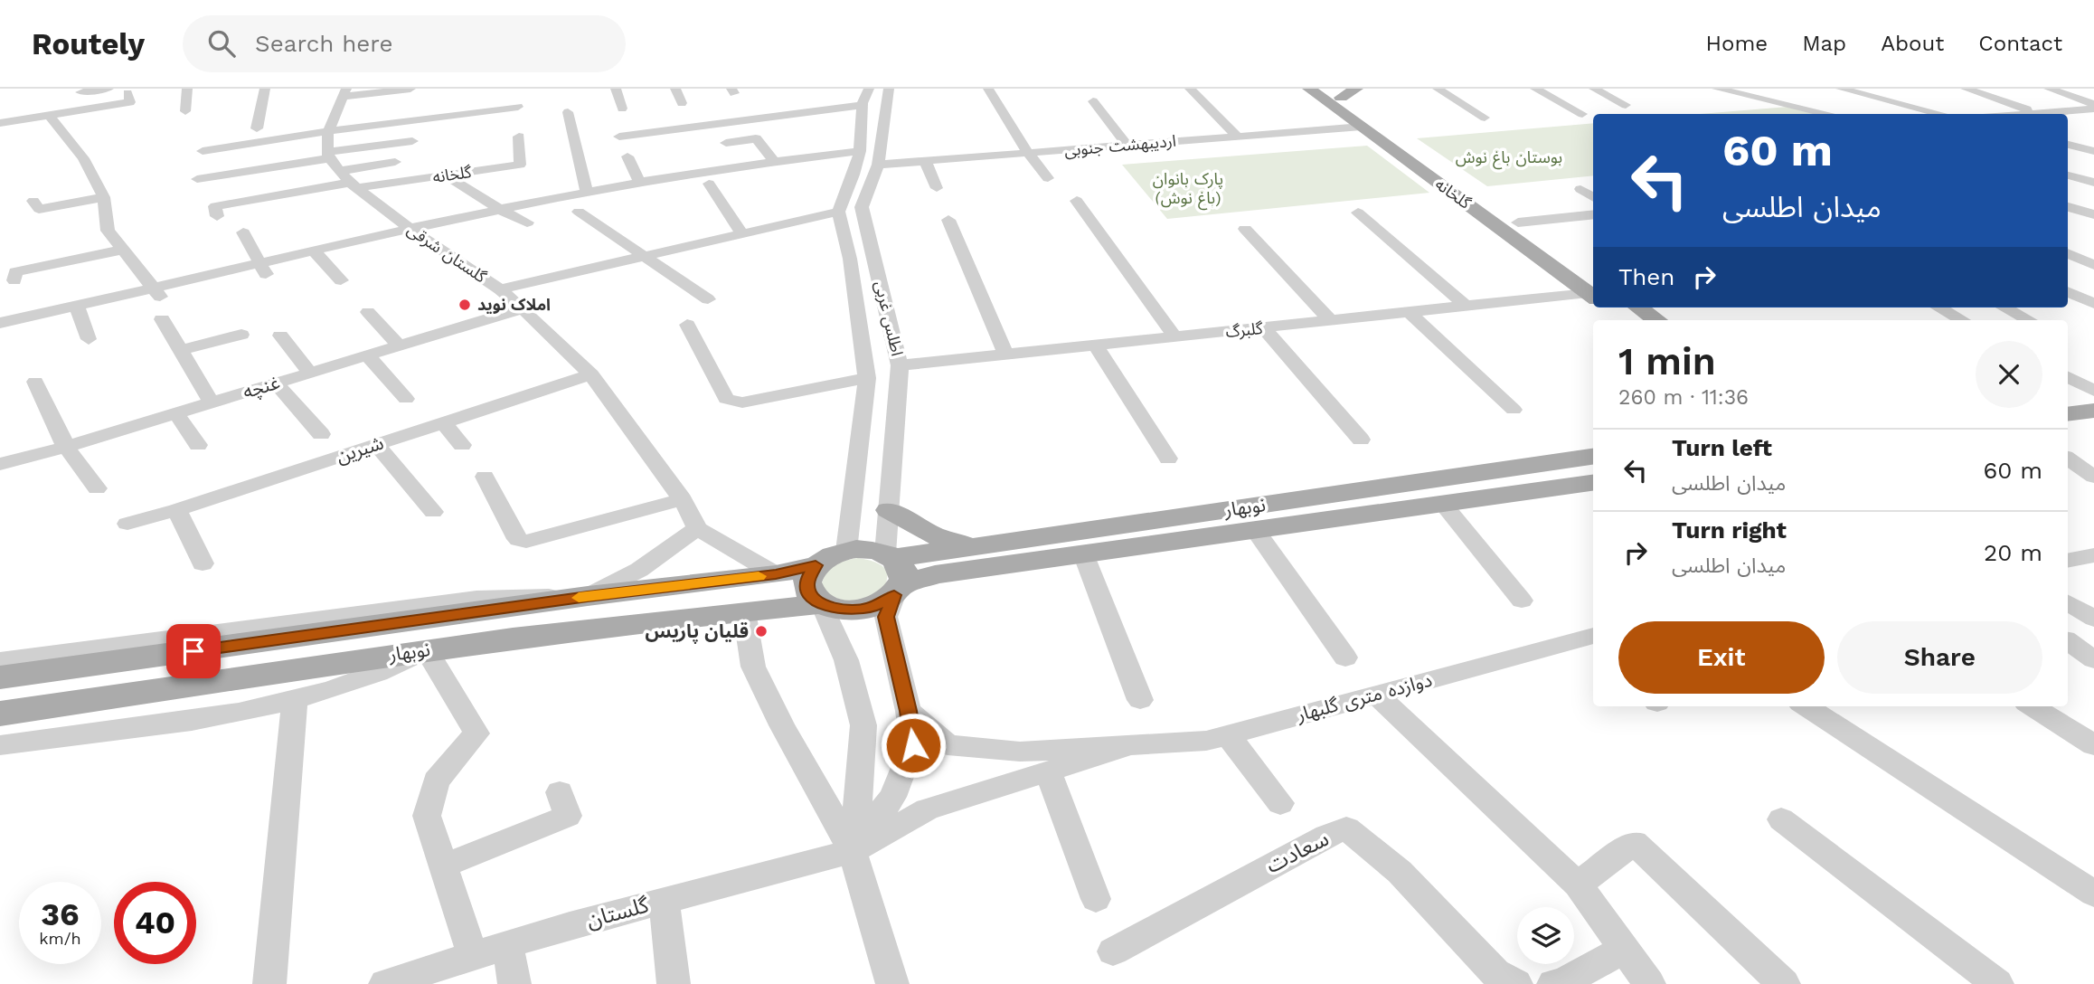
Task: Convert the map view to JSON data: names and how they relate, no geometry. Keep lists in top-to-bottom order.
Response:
{
  "streets": {
    "main road": ["گلخانه", "نوبهار"],
    "street": [
      "اردیبهشت جنوبی",
      "گلستان شرقی",
      "اطلس غربی",
      "گلبرگ",
      "غنچه",
      "شیرین",
      "دوازده متری گلبهار",
      "سعادت",
      "گلستان"
    ]
  },
  "crossings": [
    ["اردیبهشت جنوبی", "گلخانه"],
    ["اردیبهشت جنوبی", "اطلس غربی"],
    ["گلخانه", "گلستان شرقی"],
    ["گلستان شرقی", "غنچه"],
    ["گلستان شرقی", "شیرین"],
    ["اطلس غربی", "گلبرگ"],
    ["اطلس غربی", "نوبهار"],
    ["اطلس غربی", "گلستان"],
    ["دوازده متری گلبهار", "گلستان"]
  ],
  "parks": ["بوستان باغ نوش", "پارک بانوان (باغ نوش)"],
  "places": ["املاک نوید", "قلیان پاریس"],
  "page": {
    "header": "Routely",
    "search": "Search here",
    "nav": [
      "Home",
      "Map",
      "About",
      "Contact"
    ],
    "turn": ["60 m", "میدان اطلسی"],
    "then": "Then",
    "heading": ["1 min", "260 m · 11:36"],
    "list": [
      {
        "name": "Turn left",
        "note": "میدان اطلسی",
        "value": "60 m"
      },
      {
        "name": "Turn right",
        "note": "میدان اطلسی",
        "value": "20 m"
      }
    ],
    "buttons": ["Exit", "Share"],
    "speed": "36 km/h",
    "limit": "40"
  }
}
